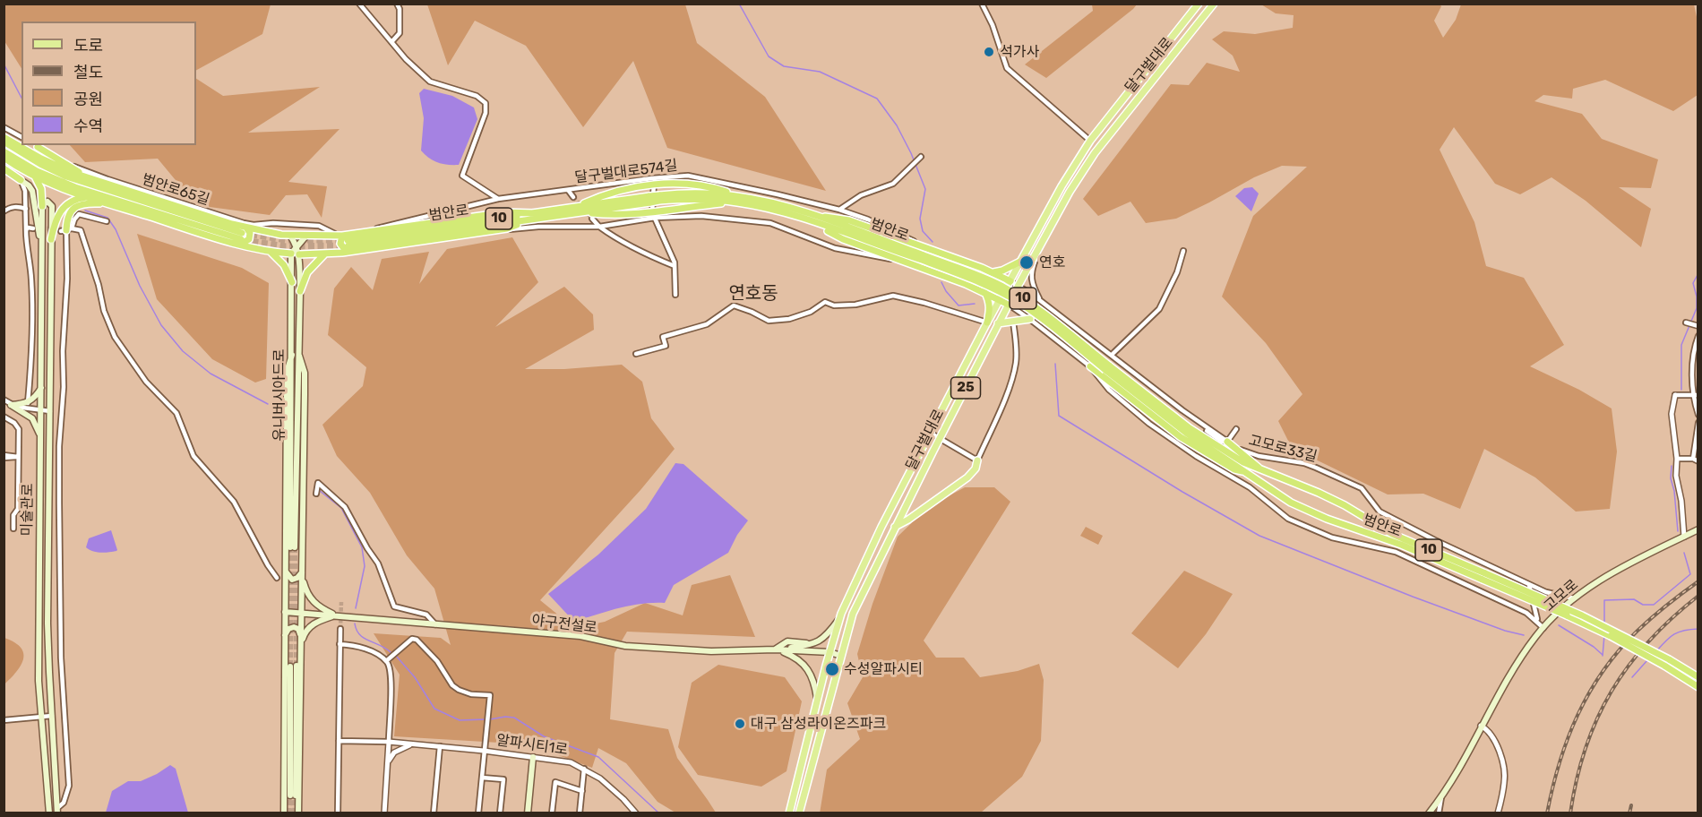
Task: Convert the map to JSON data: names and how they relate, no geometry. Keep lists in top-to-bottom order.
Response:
{
  "streets": {
    "highway": ["범안로", "10"],
    "main road": [
      "달구벌대로",
      "25",
      "유니버시아드로",
      "미술관로",
      "고모로",
      "야구전설로"
    ],
    "street": [
      "달구벌대로574길",
      "범안로65길",
      "고모로33길",
      "알파시티1로"
    ]
  },
  "crossings": [
    ["달구벌대로", "고모로33길"],
    ["달구벌대로", "야구전설로"],
    ["달구벌대로574길", "범안로65길"],
    ["고모로33길", "고모로"]
  ],
  "districts": ["연호동"],
  "places": [
    "석가사",
    "연호",
    "수성알파시티",
    "대구 삼성라이온즈파크"
  ],
  "legend": [
    "도로",
    "철도",
    "공원",
    "수역"
  ]
}
